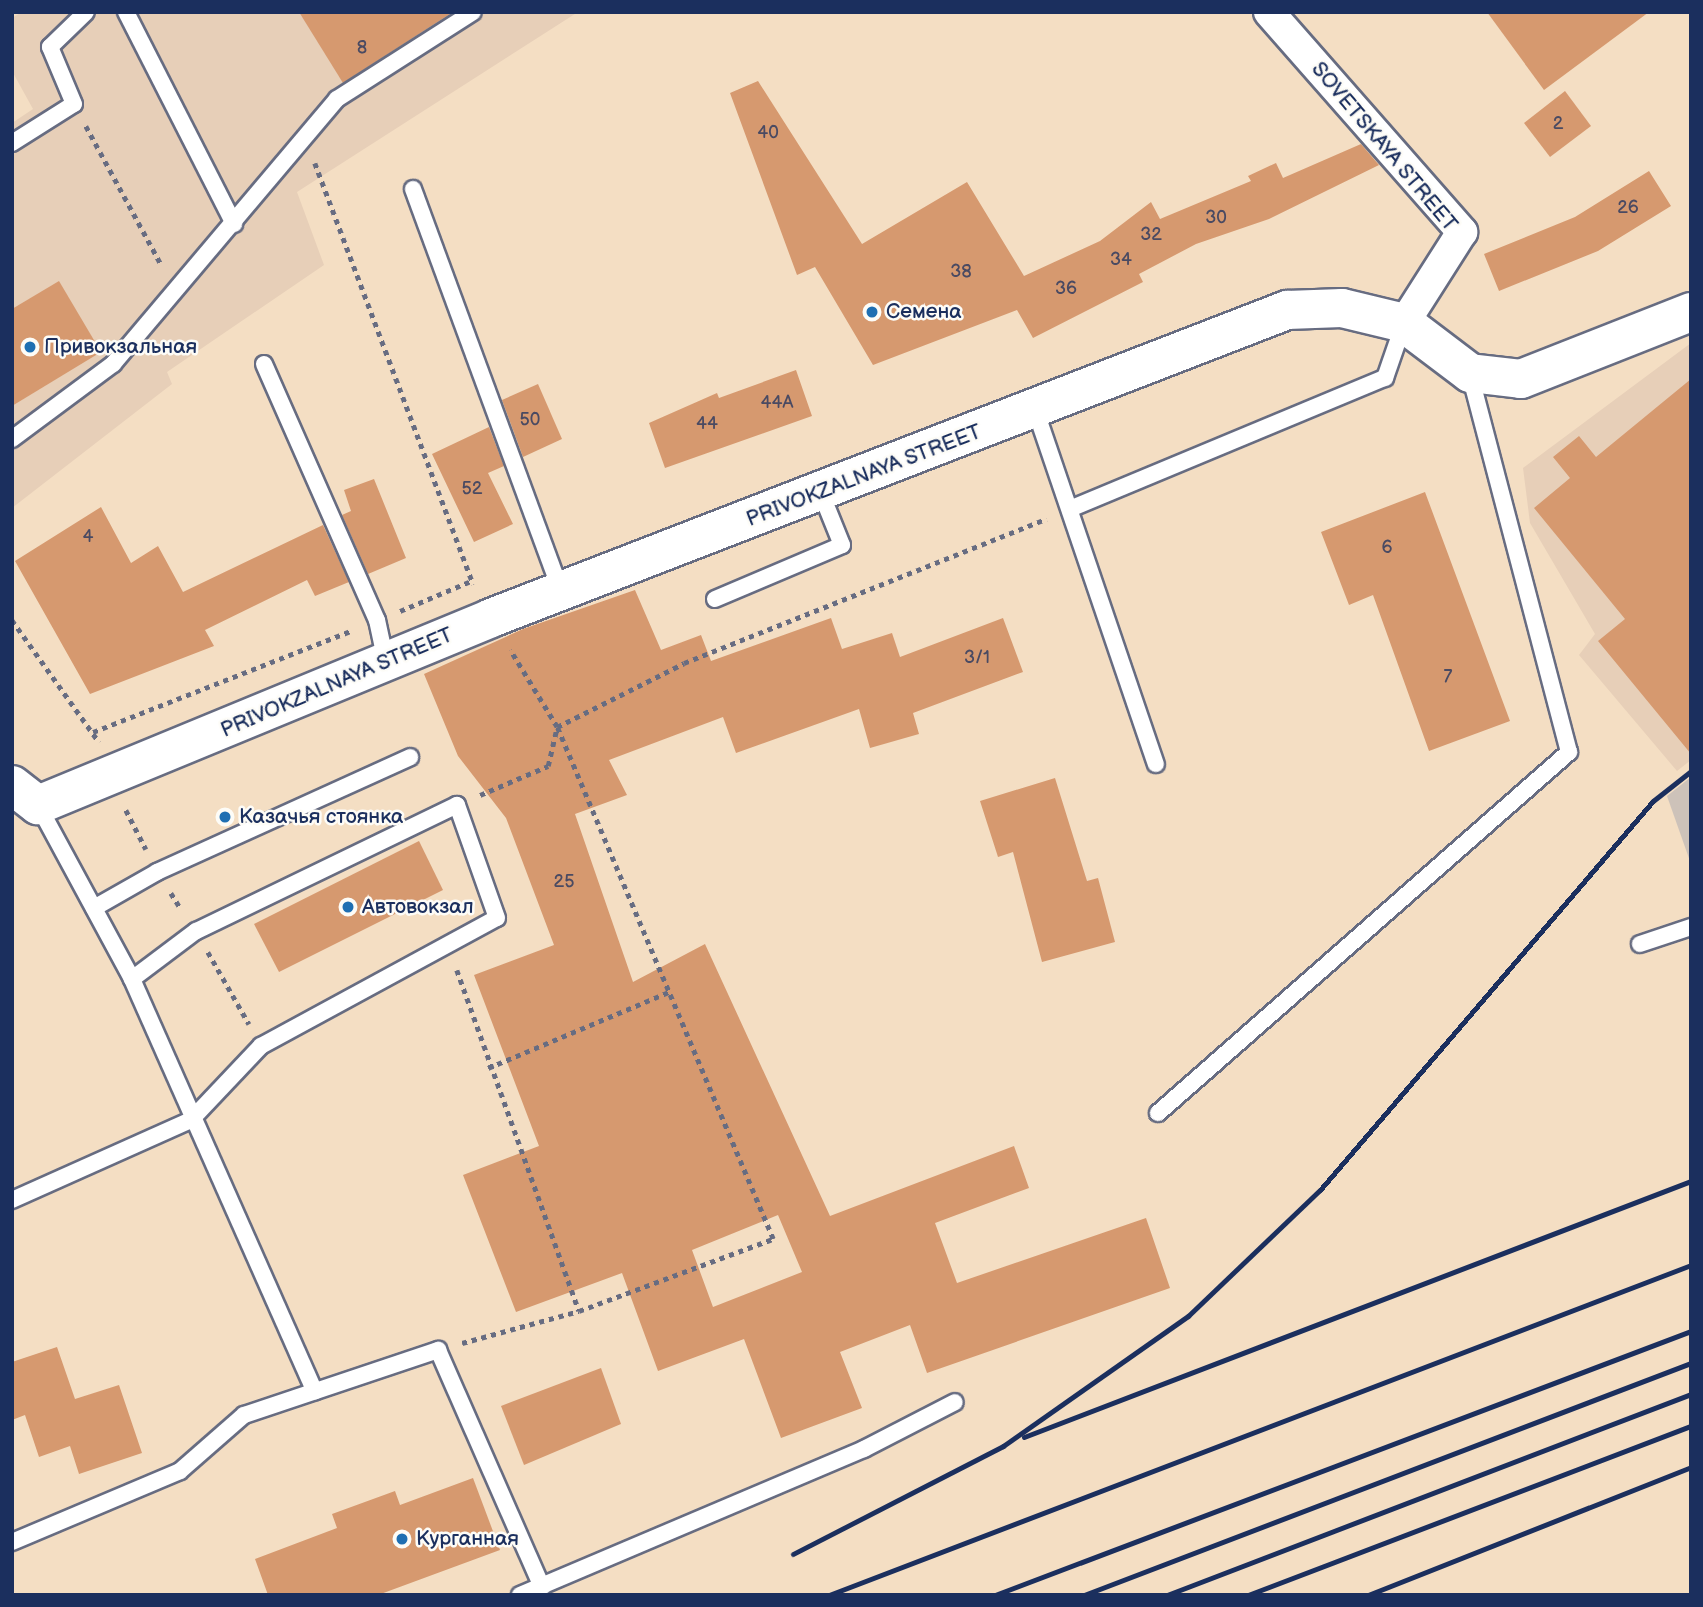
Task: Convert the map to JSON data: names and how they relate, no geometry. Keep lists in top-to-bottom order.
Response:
{
  "streets": {
    "street": ["SOVETSKAYA STREET", "PRIVOKZALNAYA STREET"]
  },
  "crossings": [
    ["SOVETSKAYA STREET", "PRIVOKZALNAYA STREET"]
  ],
  "places": [
    "Семена",
    "Привокзальная",
    "Казачья стоянка",
    "Автовокзал",
    "Курганная"
  ],
  "house_numbers": [
    "8",
    "2",
    "40",
    "26",
    "30",
    "32",
    "34",
    "38",
    "36",
    "44А",
    "50",
    "44",
    "52",
    "4",
    "6",
    "3/1",
    "7",
    "25"
  ]
}
